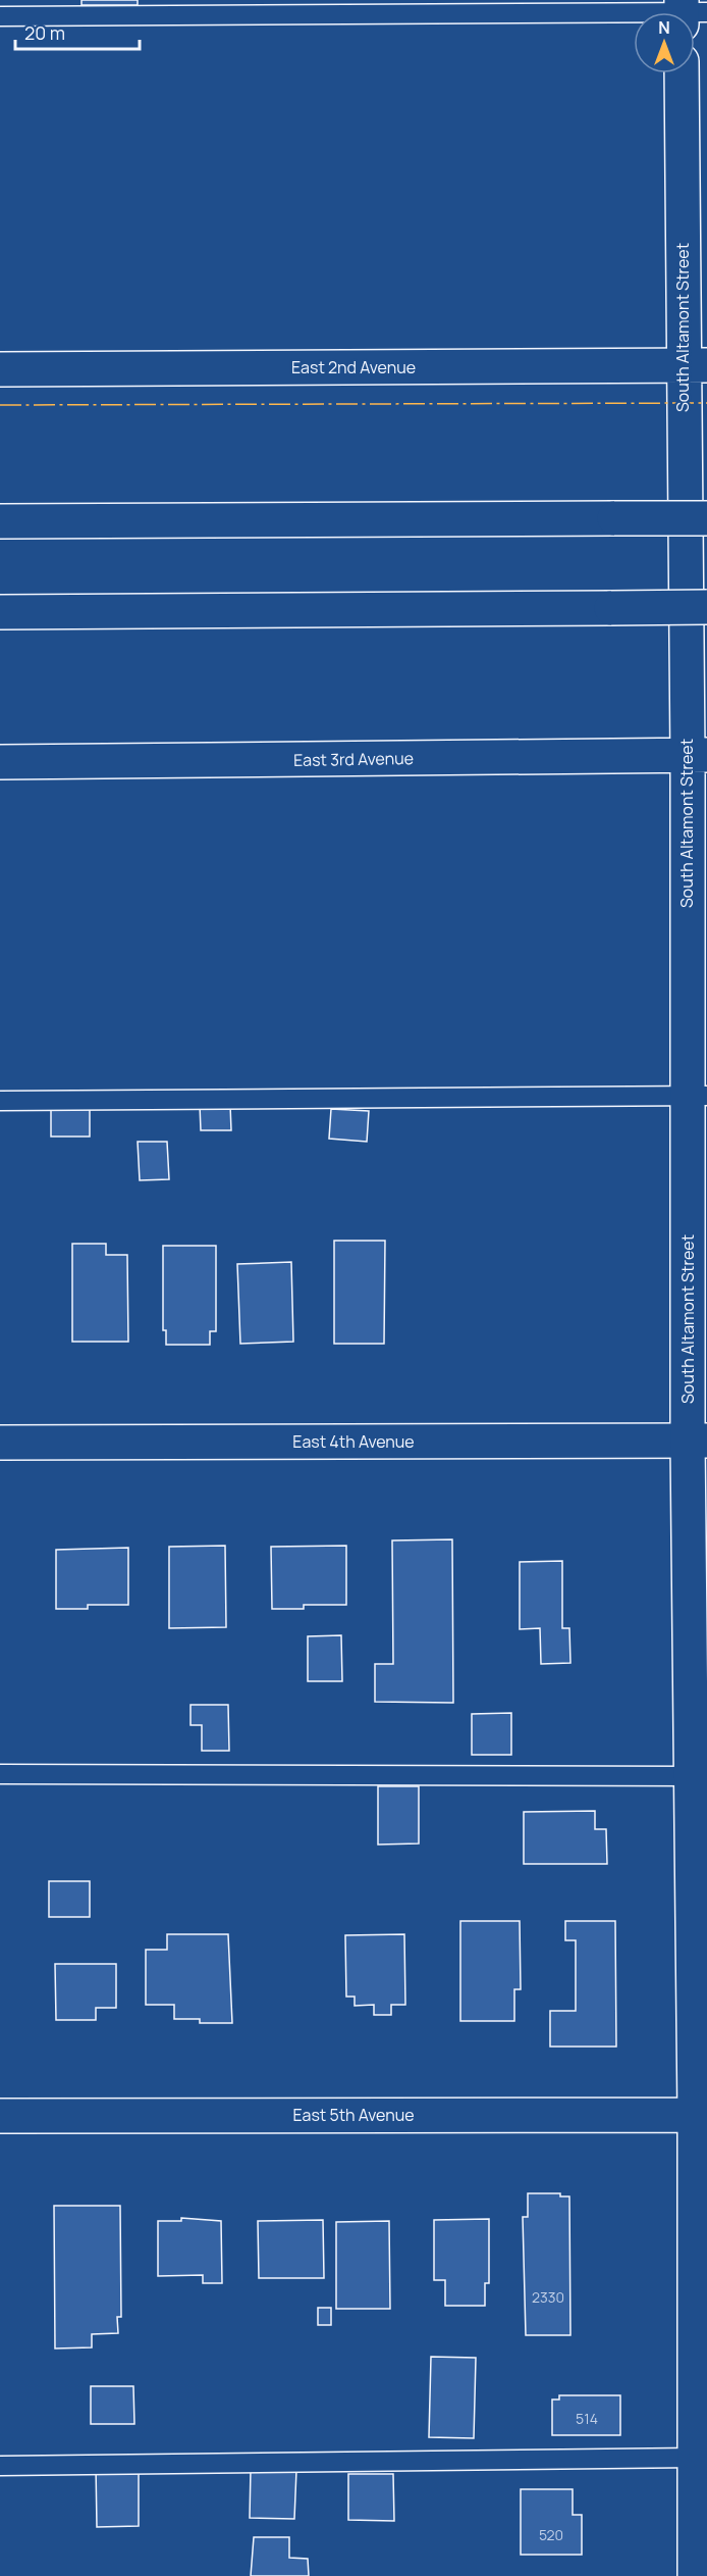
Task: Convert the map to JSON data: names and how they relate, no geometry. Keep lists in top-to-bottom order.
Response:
{
  "streets": {
    "main road": [
      "South Altamont Street",
      "East 2nd Avenue",
      "East 3rd Avenue",
      "East 4th Avenue",
      "East 5th Avenue"
    ]
  },
  "crossings": [
    ["South Altamont Street", "East 2nd Avenue"],
    ["South Altamont Street", "East 3rd Avenue"],
    ["South Altamont Street", "East 4th Avenue"],
    ["South Altamont Street", "East 5th Avenue"]
  ],
  "house_numbers": ["2330", "514", "520"],
  "scale_bar": "20 m",
  "north": "top"
}
